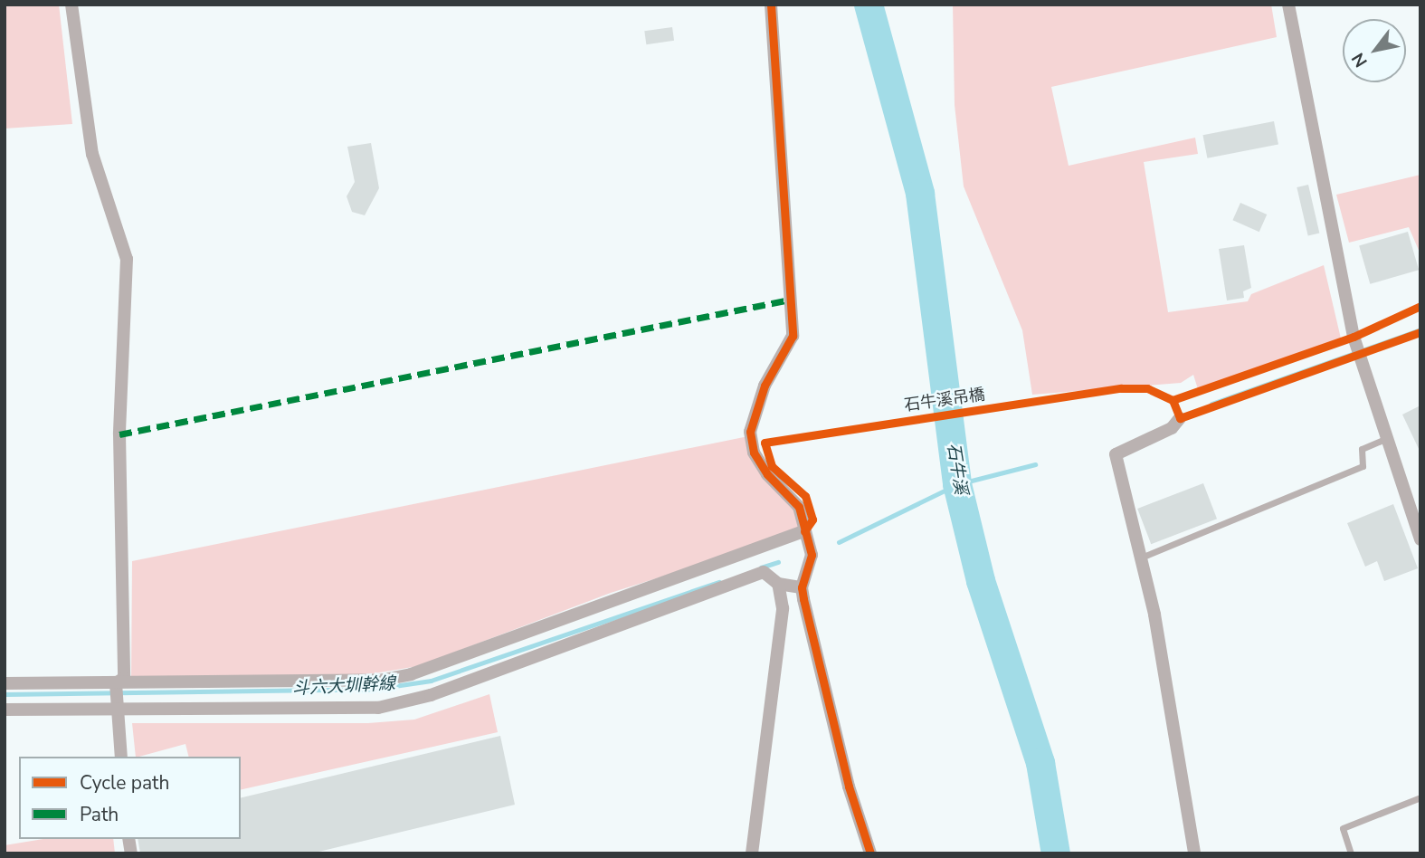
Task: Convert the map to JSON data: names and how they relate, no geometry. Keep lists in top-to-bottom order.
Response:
{
  "streets": {
    "cycle path": ["石牛溪吊橋"]
  },
  "water": ["石牛溪", "斗六大圳幹線"],
  "legend": ["Cycle path", "Path"],
  "north": "bottom left"
}
